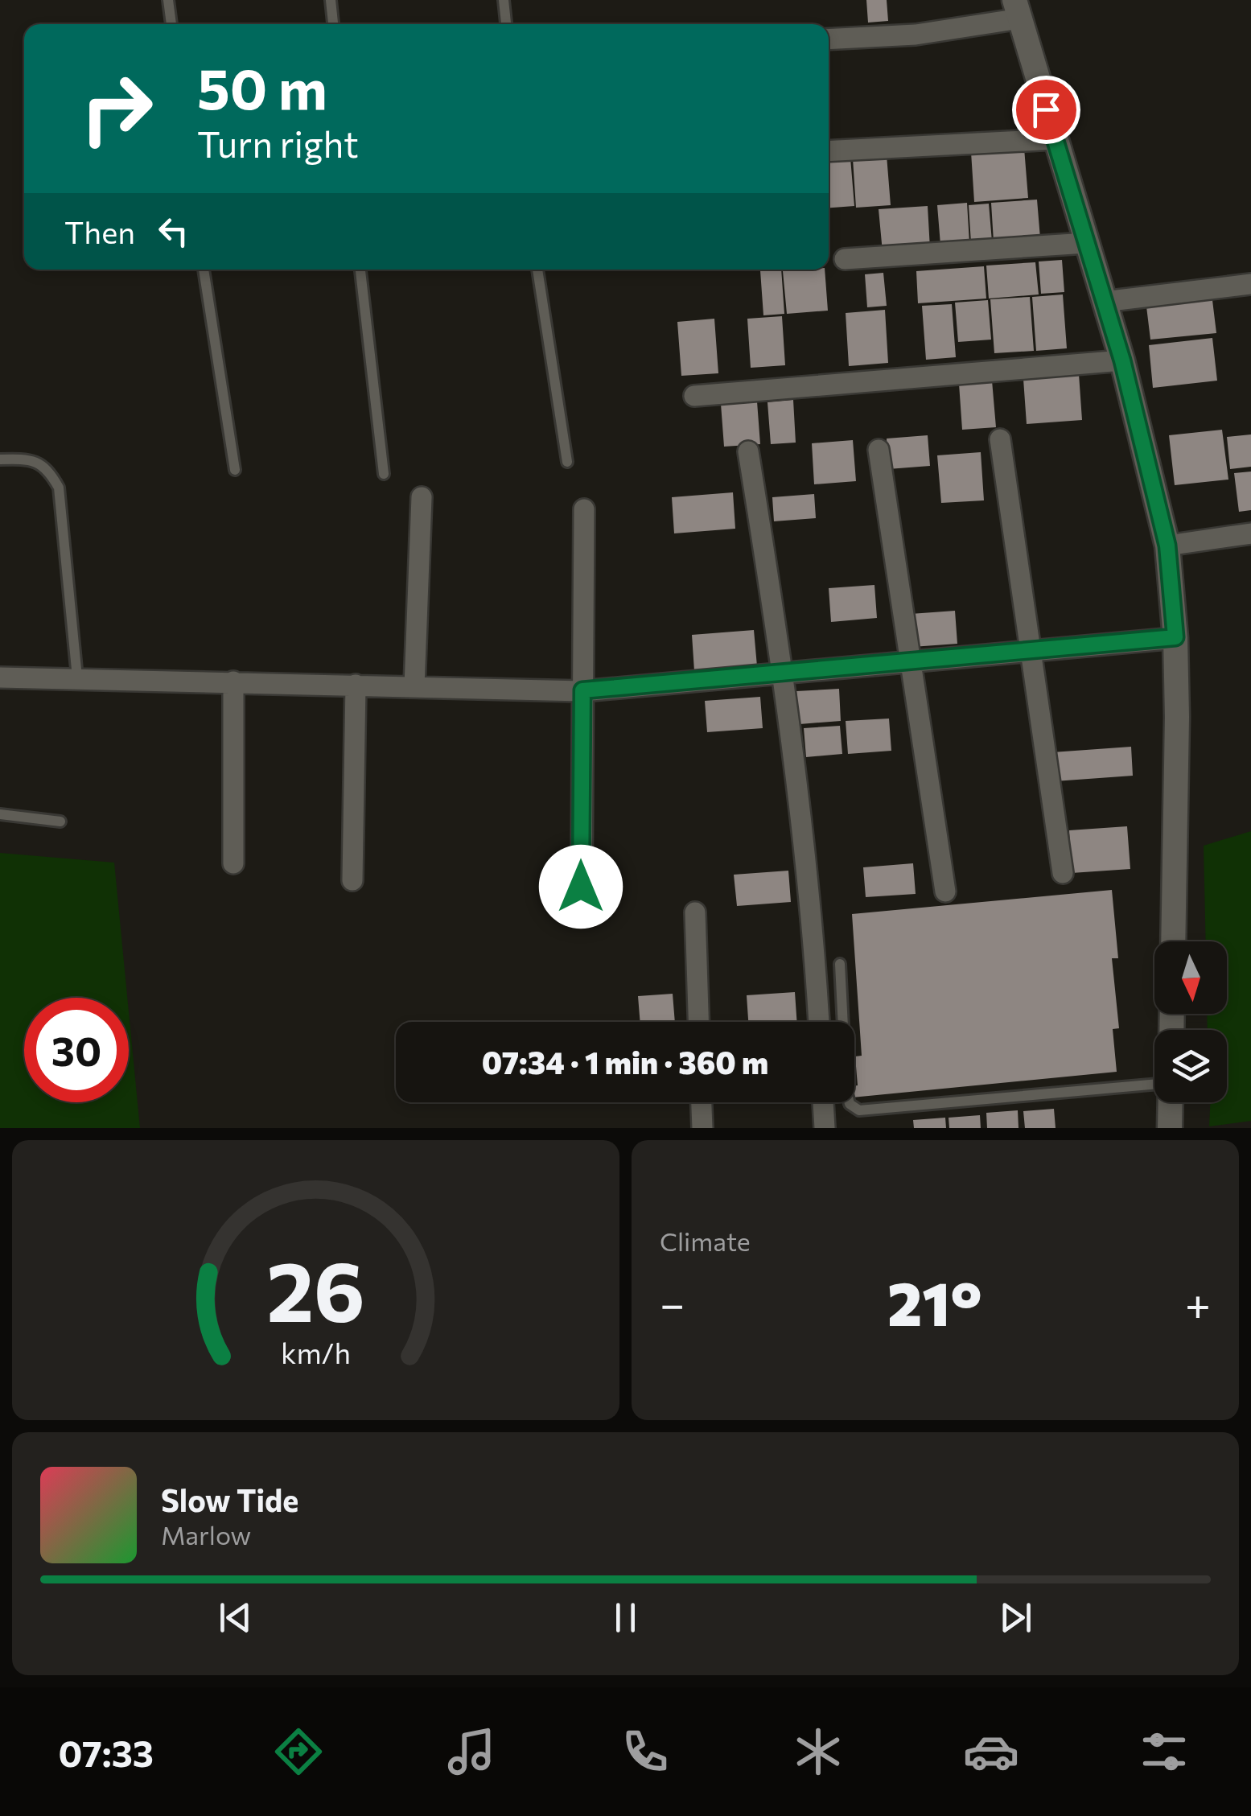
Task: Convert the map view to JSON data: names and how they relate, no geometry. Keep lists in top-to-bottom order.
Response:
{
  "north": "bottom",
  "page": {
    "turn": ["50 m", "Turn right"],
    "then": "Then",
    "limit": "30",
    "trip": "07:34 · 1 min · 360 m",
    "tile": "Climate",
    "heat": ["−", "21°", "+"],
    "song": ["Slow Tide", "Marlow"],
    "tabs": "07:33",
    "gauge": ["26", "km/h"]
  }
}
